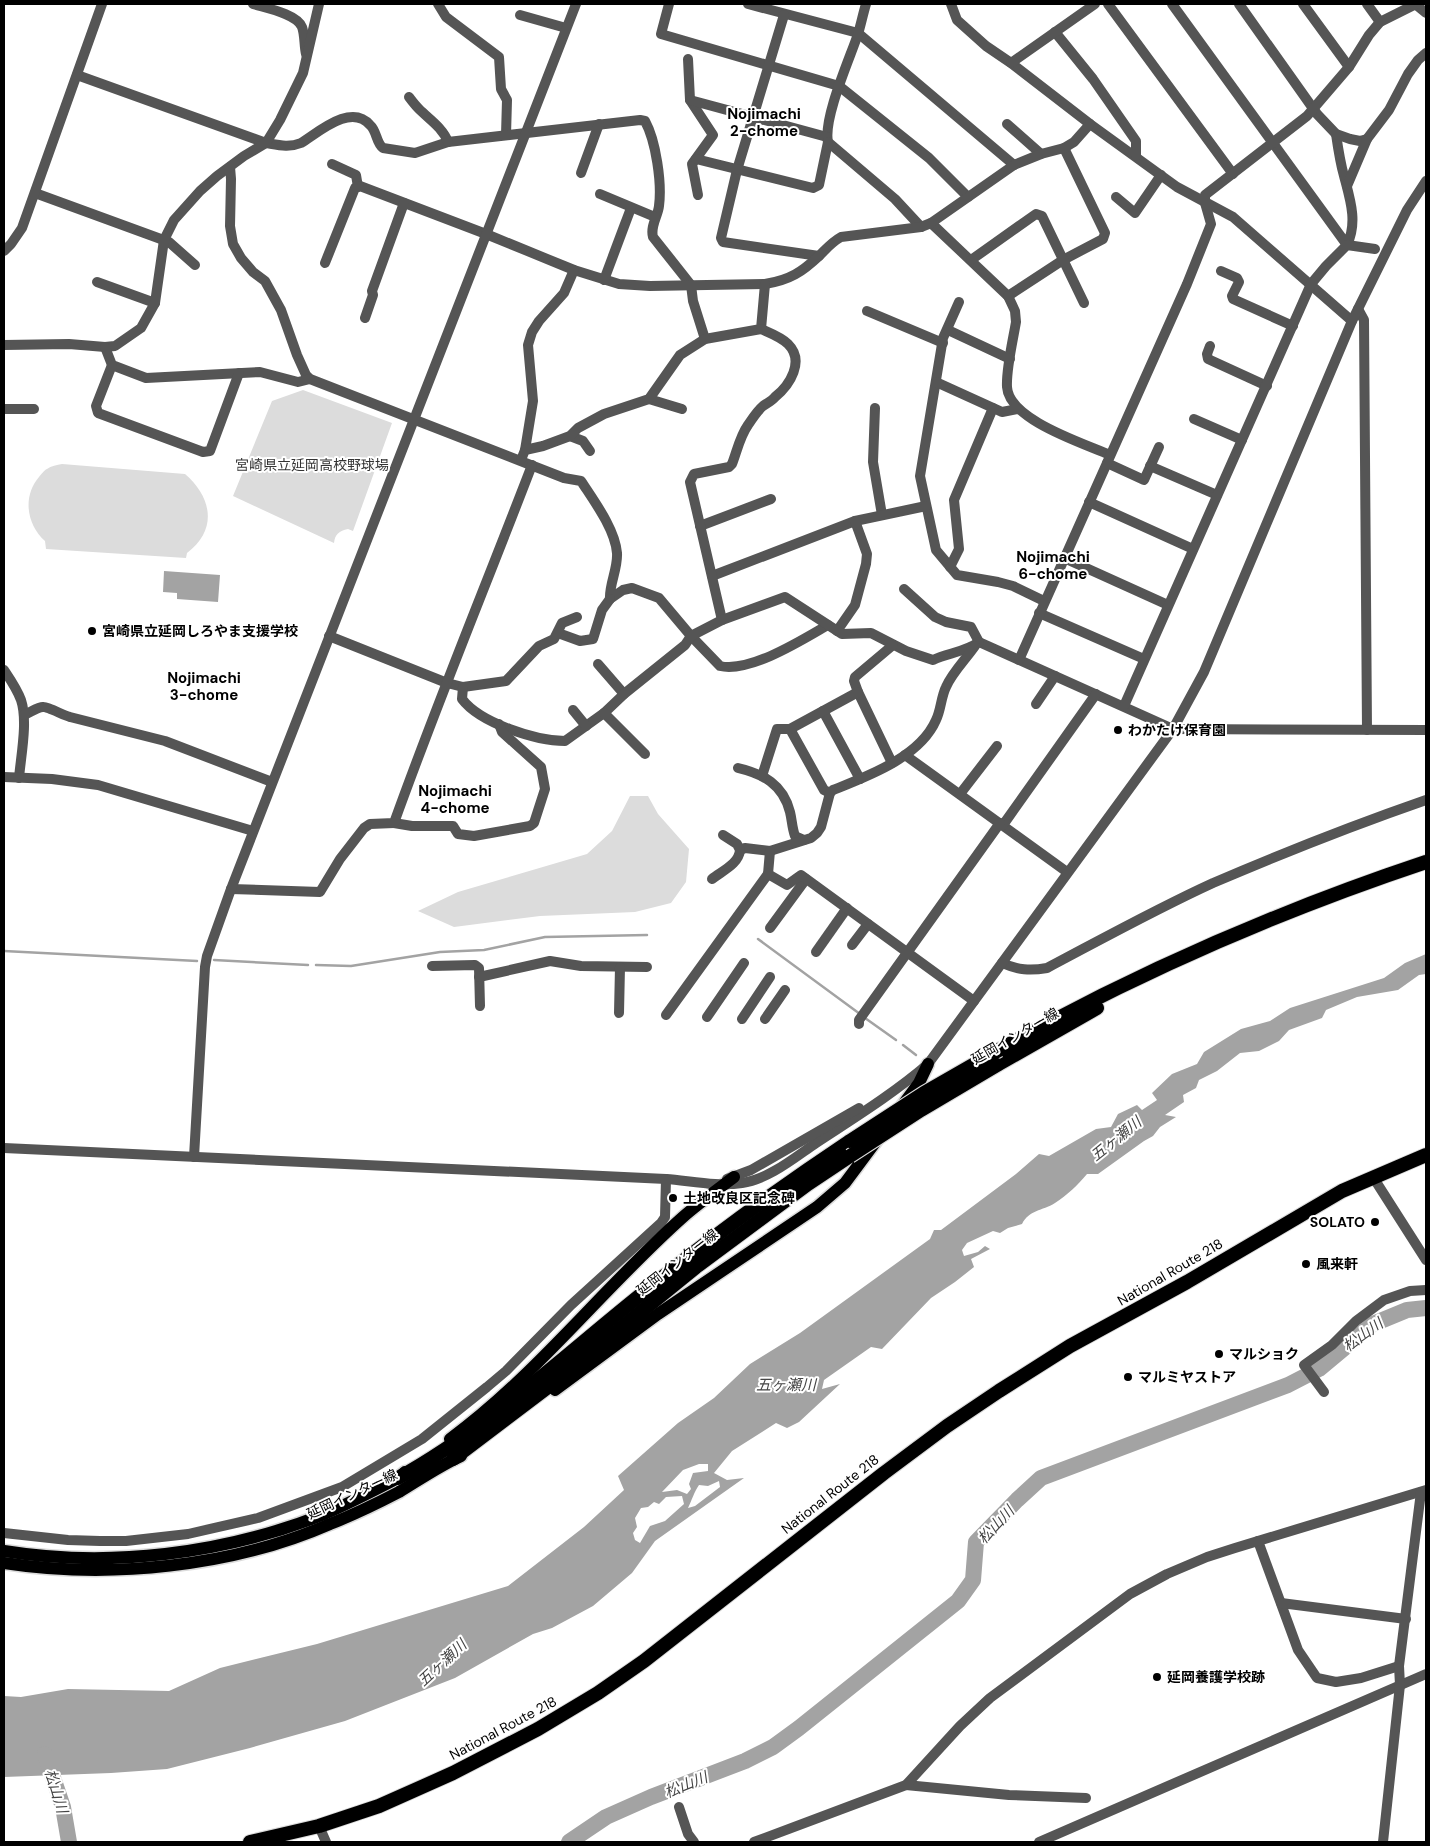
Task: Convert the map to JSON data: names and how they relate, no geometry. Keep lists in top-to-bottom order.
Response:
{
  "streets": {
    "highway": ["延岡インター線", "National Route 218"]
  },
  "districts": [
    "Nojimachi 2-chome",
    "Nojimachi 6-chome",
    "Nojimachi 3-chome",
    "Nojimachi 4-chome"
  ],
  "water": ["五ヶ瀬川", "松山川"],
  "parks": ["宮崎県立延岡高校野球場"],
  "places": [
    "宮崎県立延岡しろやま支援学校",
    "わかたけ保育園",
    "土地改良区記念碑",
    "SOLATO",
    "風来軒",
    "マルショク",
    "マルミヤストア",
    "延岡養護学校跡"
  ]
}
